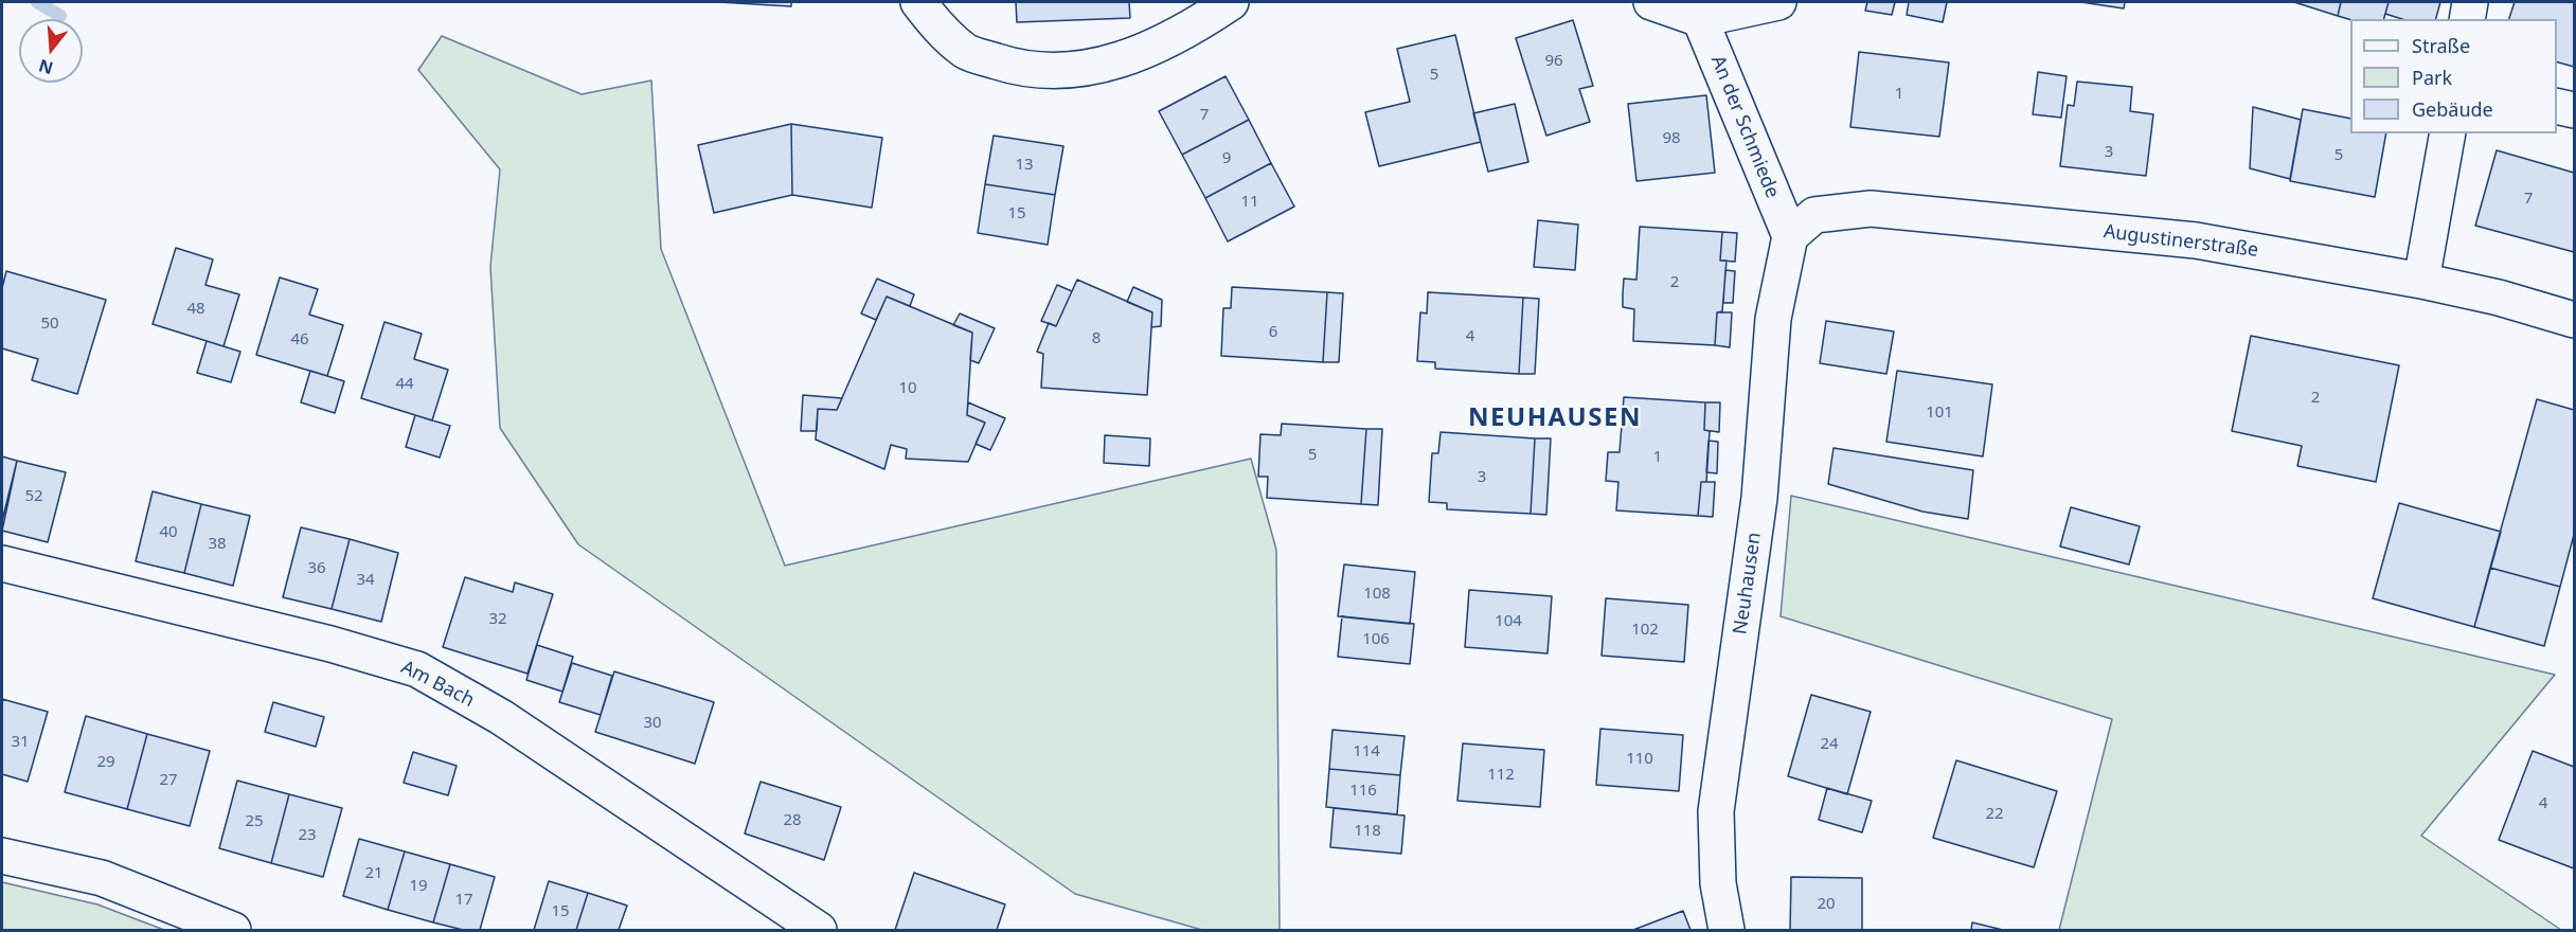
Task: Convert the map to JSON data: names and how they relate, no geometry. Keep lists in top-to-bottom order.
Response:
{
  "streets": {
    "street": [
      "An der Schmiede",
      "Augustinerstraße",
      "Neuhausen",
      "Am Bach"
    ]
  },
  "crossings": [
    ["An der Schmiede", "Augustinerstraße"],
    ["An der Schmiede", "Neuhausen"],
    ["Augustinerstraße", "Neuhausen"]
  ],
  "districts": ["NEUHAUSEN"],
  "house_numbers": [
    "96",
    "5",
    "1",
    "7",
    "98",
    "3",
    "5",
    "9",
    "13",
    "7",
    "11",
    "15",
    "2",
    "48",
    "50",
    "6",
    "4",
    "8",
    "46",
    "44",
    "10",
    "2",
    "101",
    "5",
    "1",
    "3",
    "52",
    "40",
    "38",
    "36",
    "34",
    "108",
    "32",
    "104",
    "102",
    "106",
    "30",
    "31",
    "24",
    "114",
    "110",
    "29",
    "112",
    "27",
    "116",
    "4",
    "22",
    "28",
    "25",
    "118",
    "23",
    "21",
    "19",
    "17",
    "20",
    "15"
  ],
  "legend": ["Straße", "Park", "Gebäude"],
  "north": "bottom"
}
